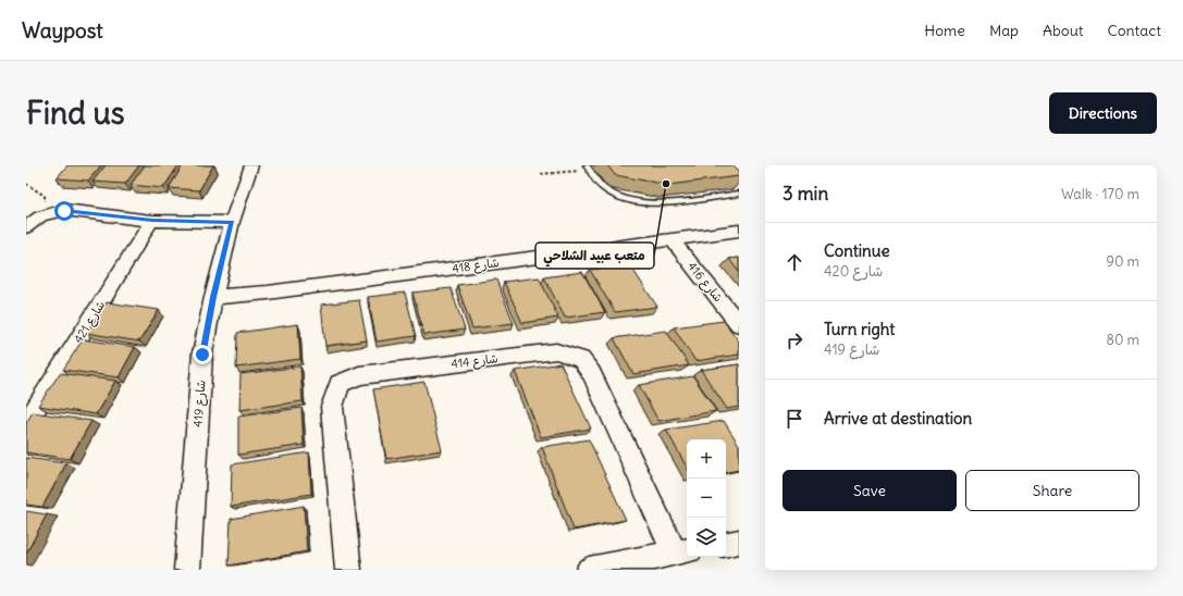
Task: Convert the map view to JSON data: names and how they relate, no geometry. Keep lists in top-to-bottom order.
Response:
{
  "streets": {
    "street": [
      "شارع 418",
      "شارع 416",
      "شارع 421",
      "شارع 414",
      "شارع 419"
    ]
  },
  "crossings": [
    ["شارع 418", "شارع 416"],
    ["شارع 418", "شارع 419"]
  ],
  "places": ["متعب عبيد الشلاحي"],
  "page": {
    "header": "Waypost",
    "nav": [
      "Home",
      "Map",
      "About",
      "Contact"
    ],
    "buttons": [
      "Directions",
      ["Save", "Share"]
    ],
    "title": "Find us",
    "heading": ["3 min", "Walk · 170 m"],
    "list": [
      ["Continue", "شارع 420", "90 m"],
      ["Turn right", "شارع 419", "80 m"],
      "Arrive at destination"
    ],
    "map_buttons": ["+", "−"]
  }
}
